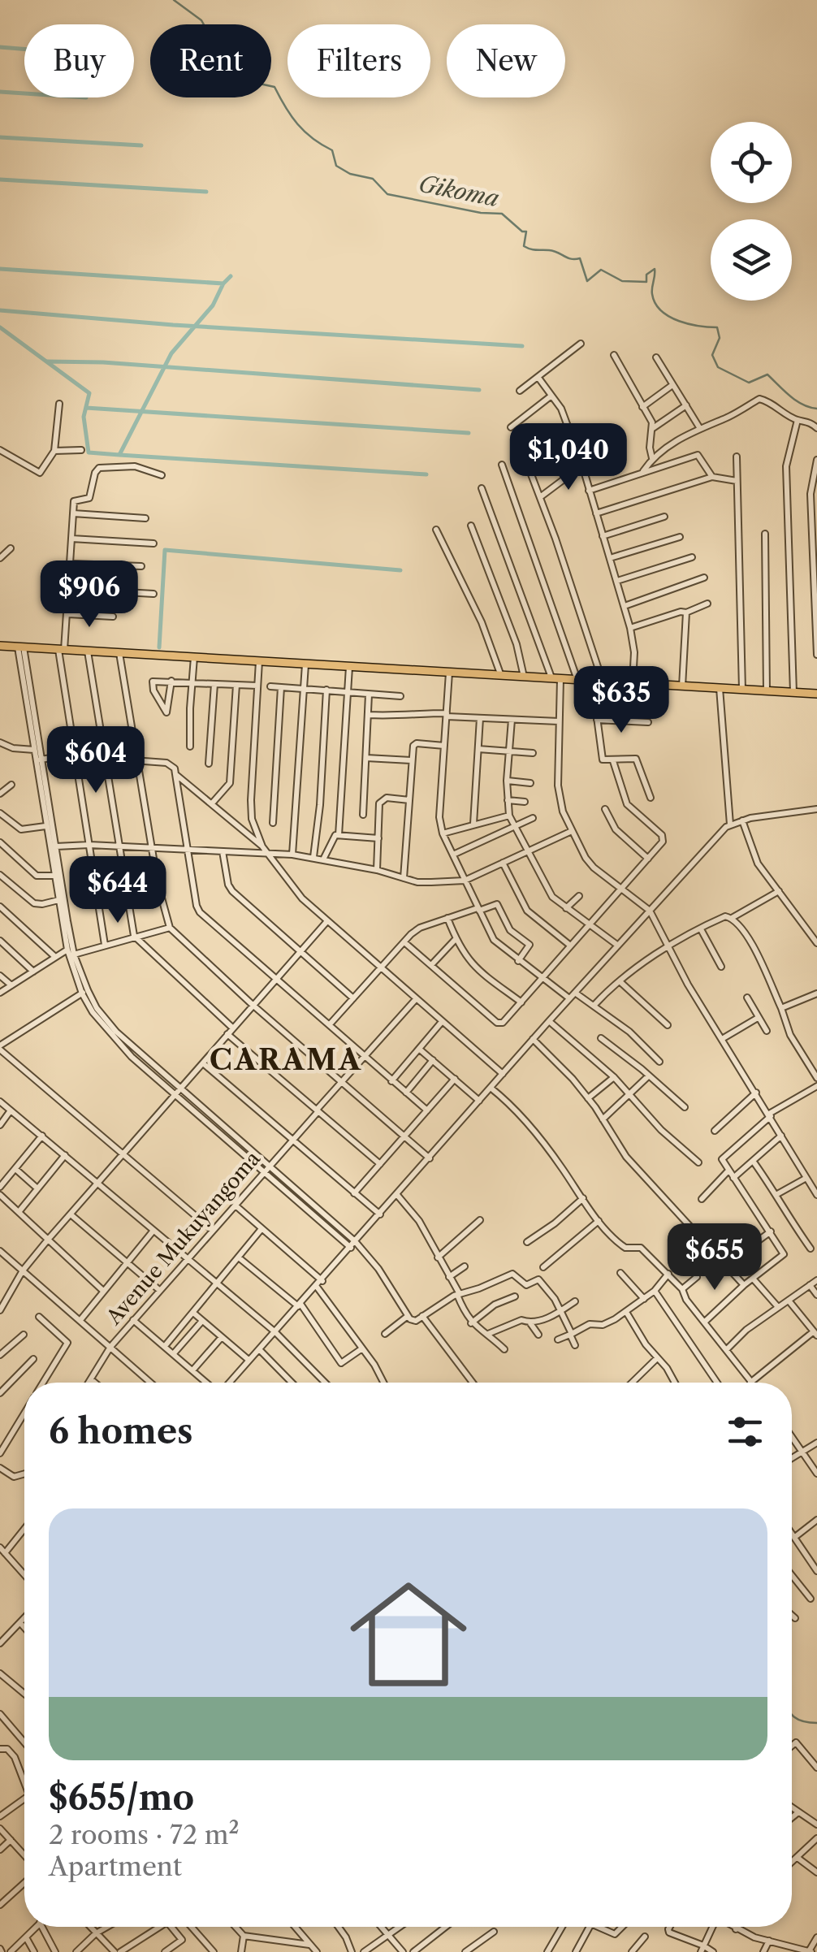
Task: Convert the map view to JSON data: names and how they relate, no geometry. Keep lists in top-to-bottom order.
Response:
{
  "streets": {
    "street": ["Avenue Mukuyangoma"]
  },
  "districts": ["CARAMA"],
  "water": ["Gikoma"],
  "page": {
    "chip": [
      "Buy",
      "Rent",
      "Filters",
      "New"
    ],
    "price": [
      "$1,040",
      "$906",
      "$635",
      "$604",
      "$644",
      "$655"
    ],
    "heading": "6 homes",
    "list": [
      {
        "name": "$655/mo",
        "note": "2 rooms · 72 m² · Apartment"
      }
    ]
  }
}
